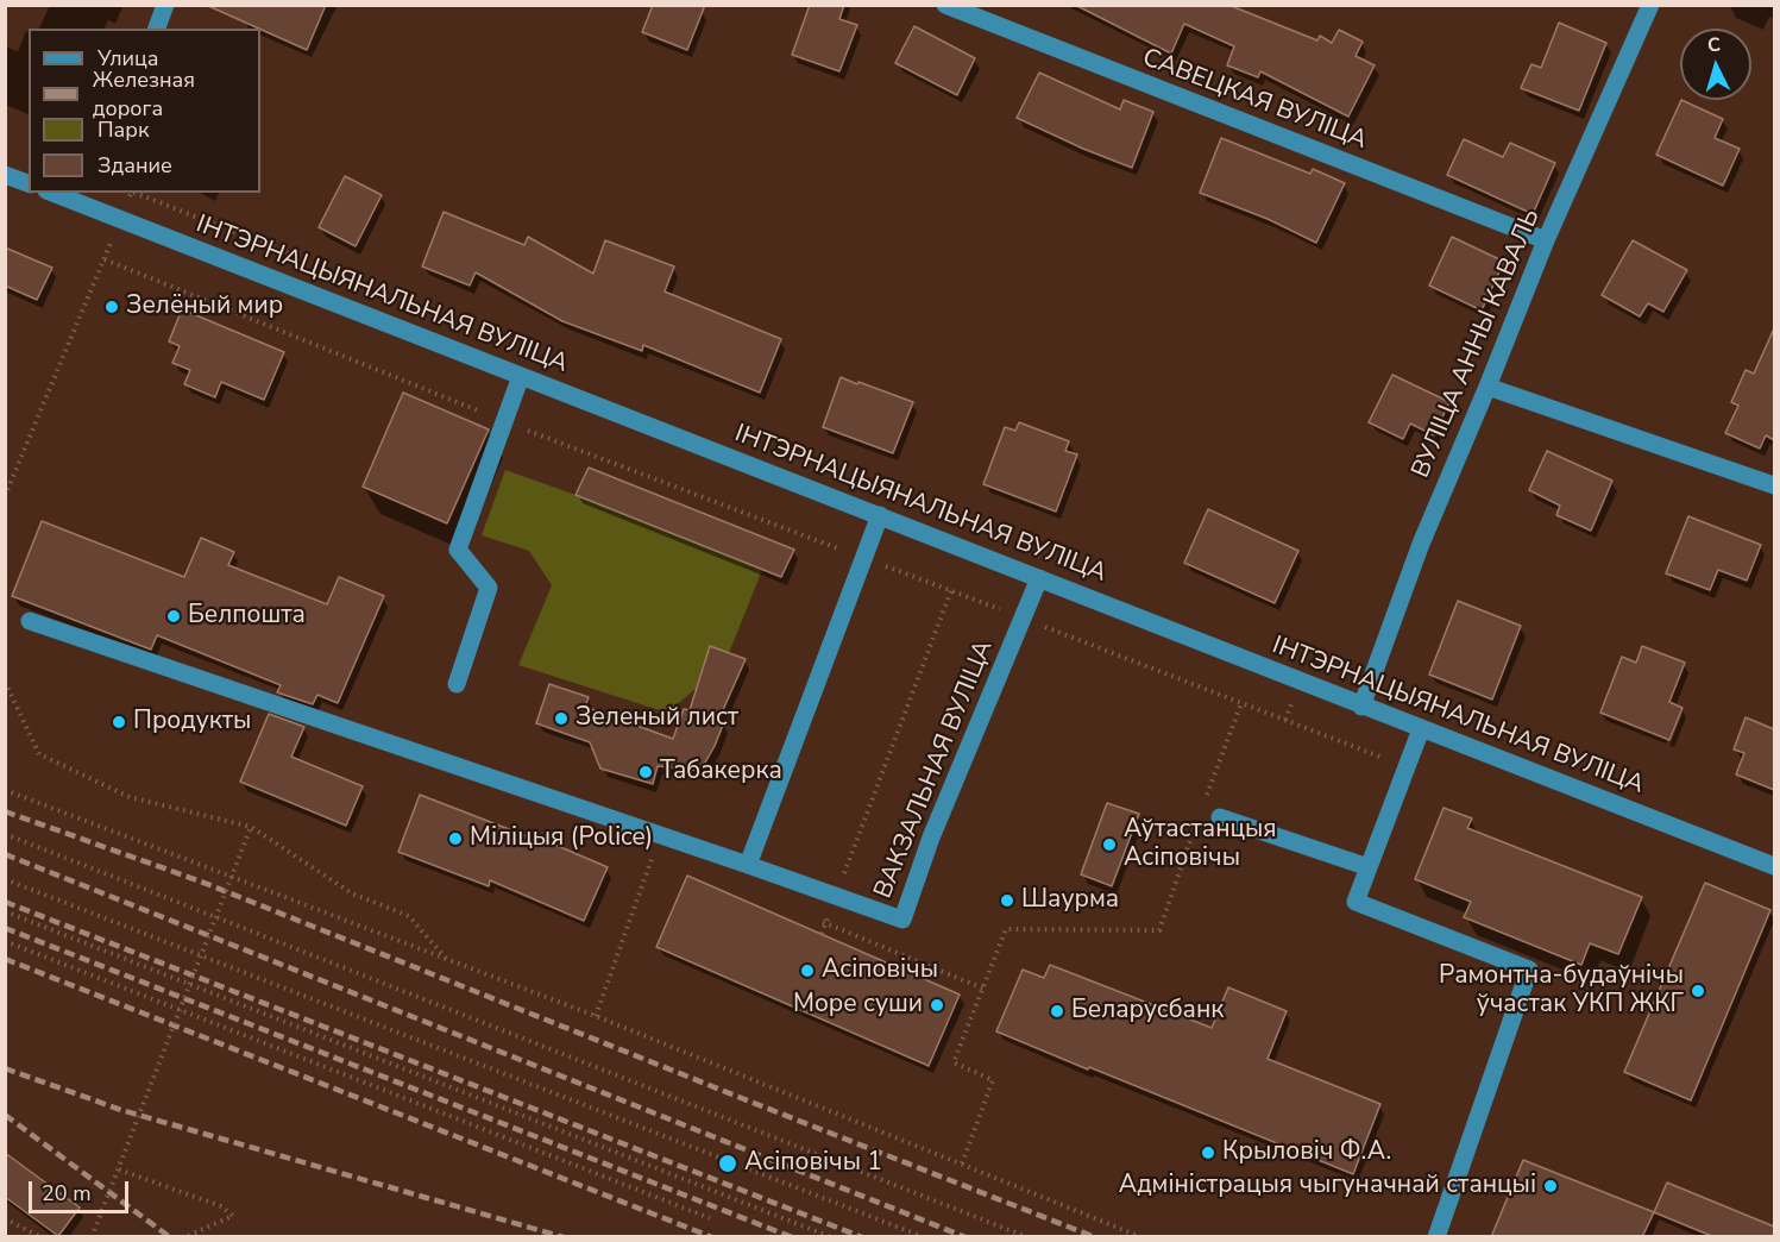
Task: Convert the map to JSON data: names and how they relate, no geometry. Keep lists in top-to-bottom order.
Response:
{
  "streets": {
    "street": [
      "САВЕЦКАЯ ВУЛІЦА",
      "ІНТЭРНАЦЫЯНАЛЬНАЯ ВУЛІЦА",
      "ВУЛІЦА АННЫ КАВАЛЬ",
      "ВАКЗАЛЬНАЯ ВУЛІЦА"
    ]
  },
  "crossings": [
    ["САВЕЦКАЯ ВУЛІЦА", "ВУЛІЦА АННЫ КАВАЛЬ"],
    ["ІНТЭРНАЦЫЯНАЛЬНАЯ ВУЛІЦА", "ВУЛІЦА АННЫ КАВАЛЬ"],
    ["ІНТЭРНАЦЫЯНАЛЬНАЯ ВУЛІЦА", "ВАКЗАЛЬНАЯ ВУЛІЦА"]
  ],
  "places": [
    "Зелёный мир",
    "Белпошта",
    "Зеленый лист",
    "Продукты",
    "Табакерка",
    "Міліцыя (Police)",
    "Аўтастанцыя Асіповічы",
    "Шаурма",
    "Асіповічы",
    "Рамонтна-будаўнічы ўчастак УКП ЖКГ",
    "Море суши",
    "Беларусбанк",
    "Крыловіч Ф.А.",
    "Асіповічы 1",
    "Адміністрацыя чыгуначнай станцыі"
  ],
  "legend": [
    "Улица",
    "Железная дорога",
    "Парк",
    "Здание"
  ],
  "scale_bar": "20 m",
  "north": "top"
}
